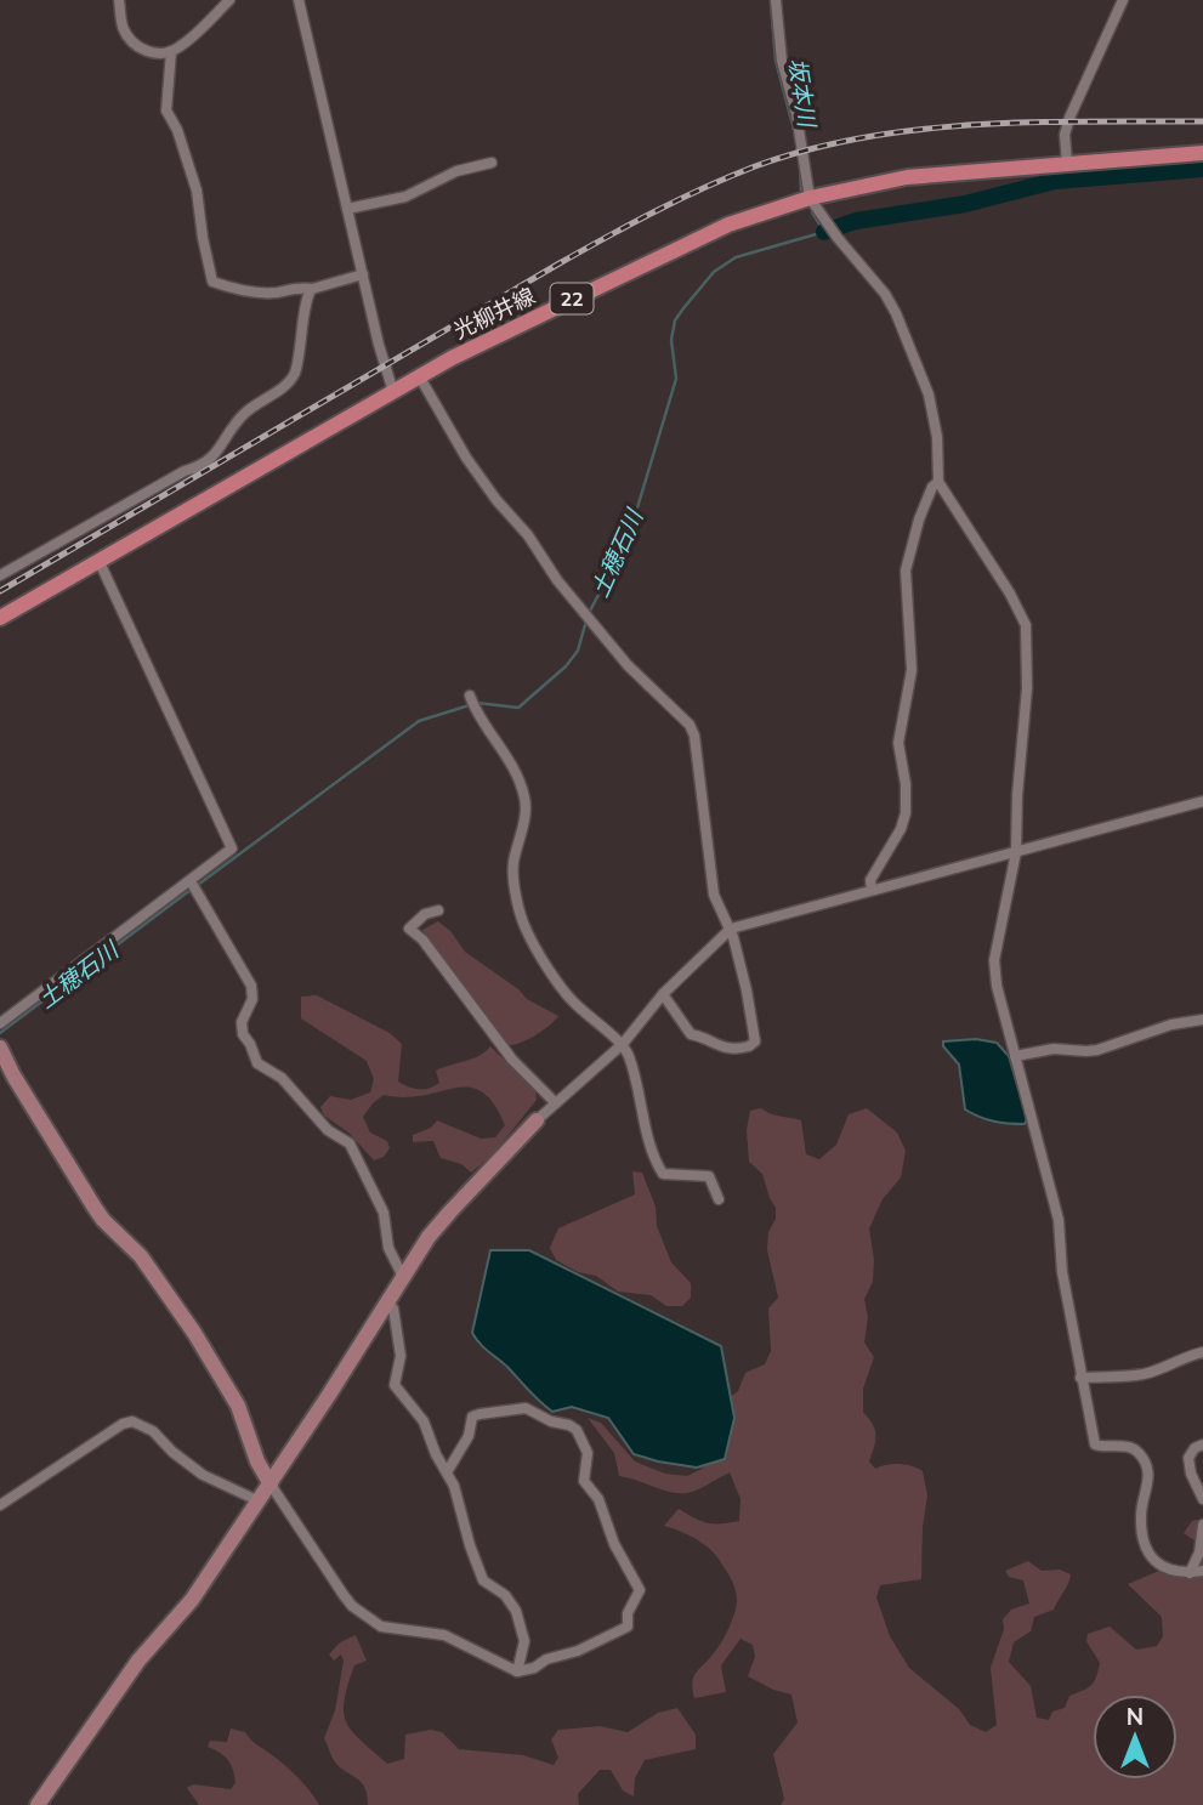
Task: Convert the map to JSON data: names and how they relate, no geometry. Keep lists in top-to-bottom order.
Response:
{
  "streets": {
    "main road": ["22", "光柳井線"]
  },
  "water": ["坂本川", "土穂石川"],
  "north": "top"
}
